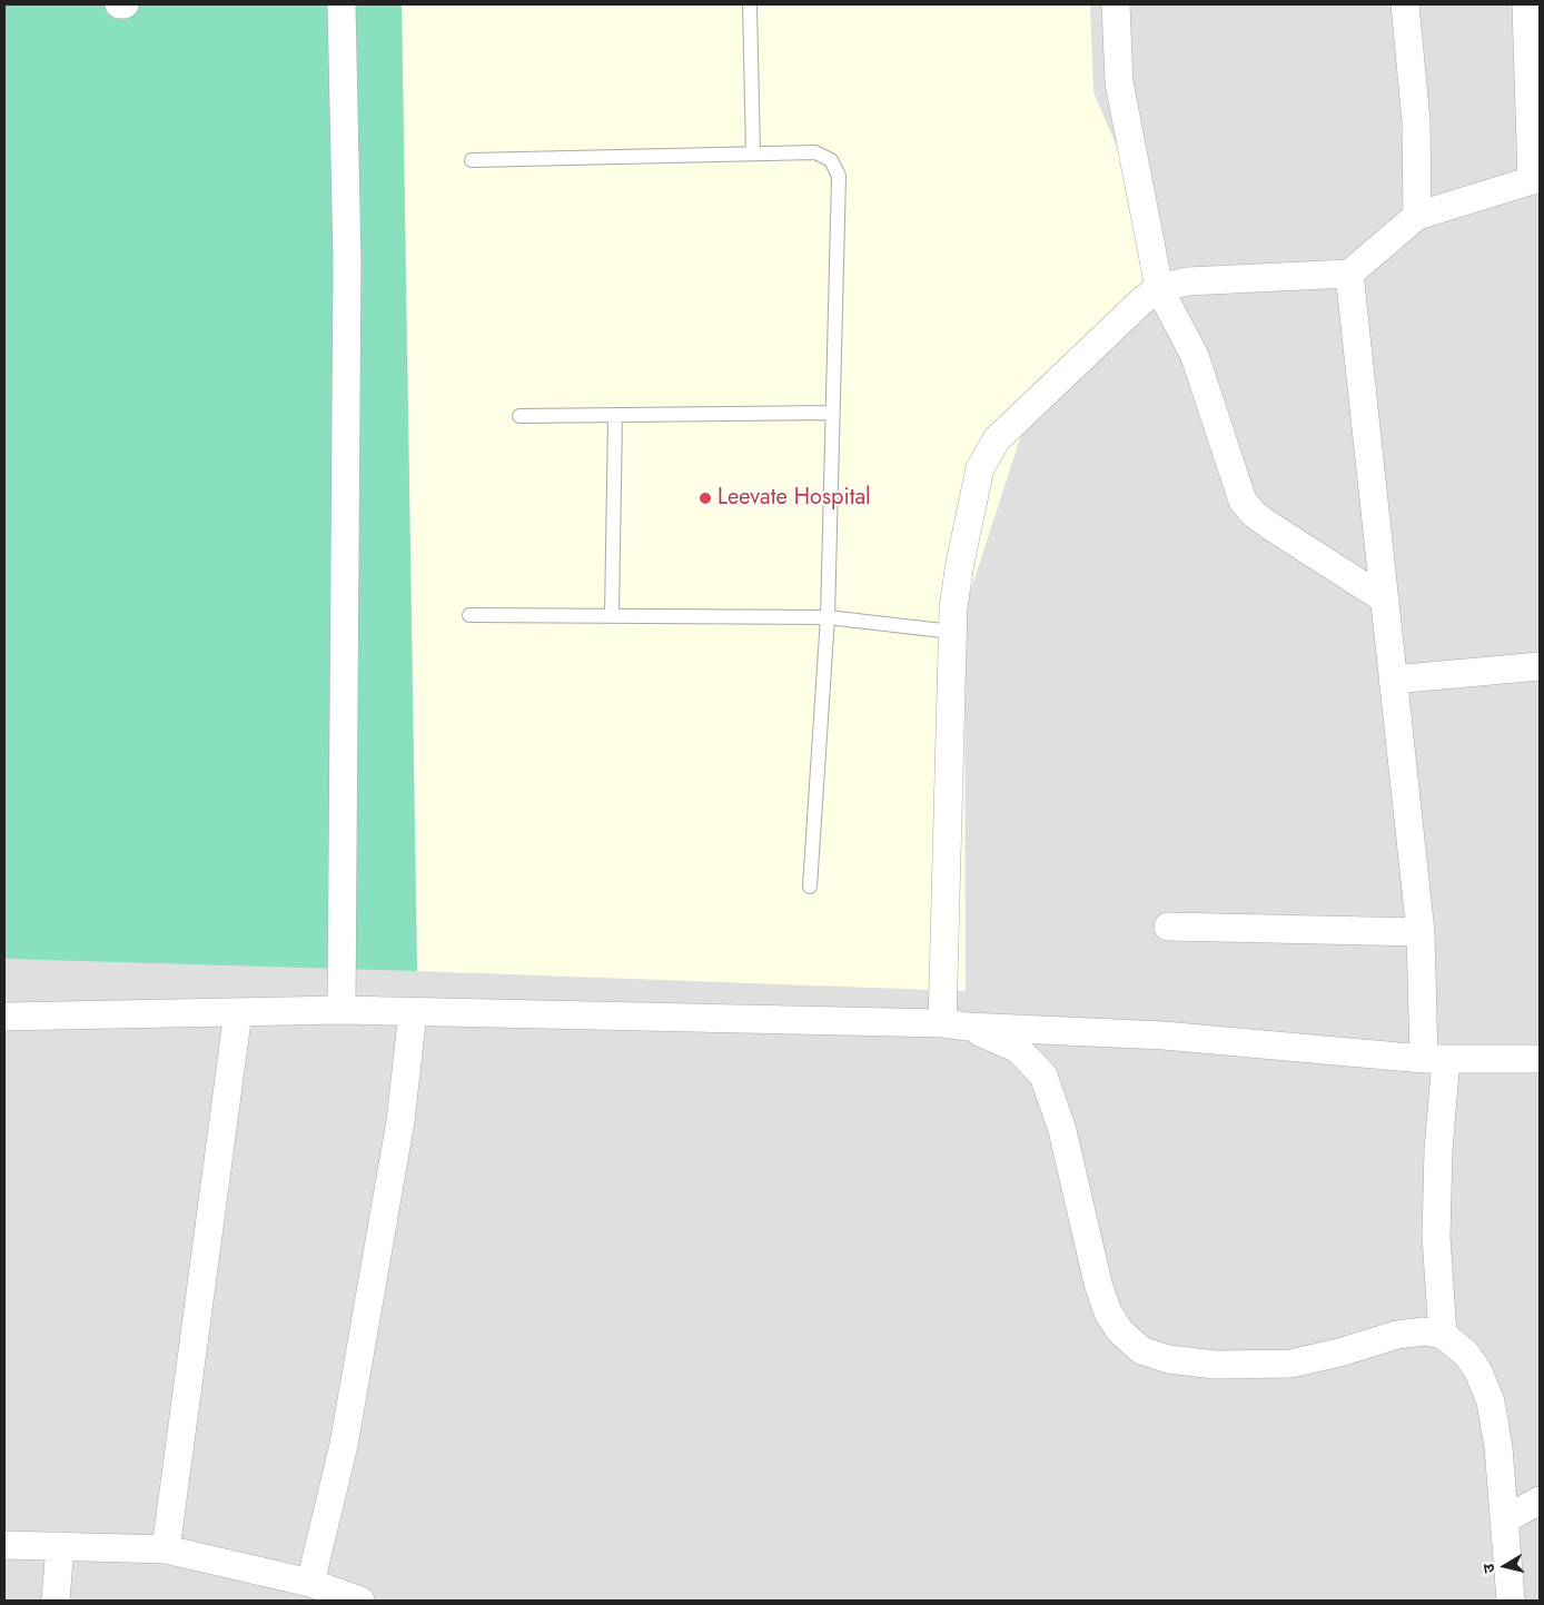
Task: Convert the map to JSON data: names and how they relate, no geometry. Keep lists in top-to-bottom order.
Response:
{
  "places": ["Leevate Hospital"],
  "north": "left"
}
